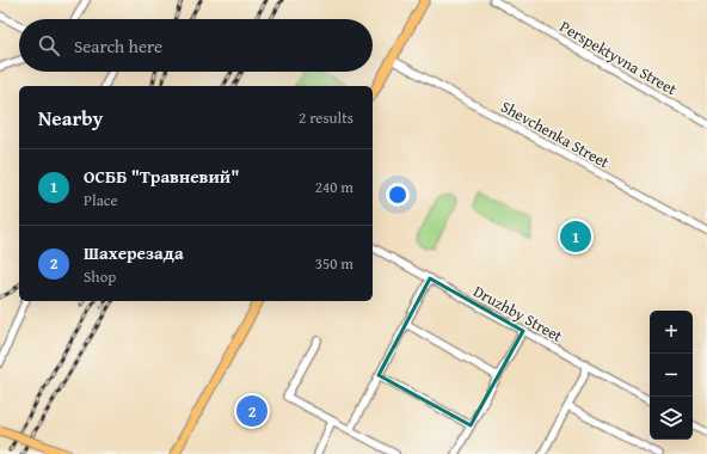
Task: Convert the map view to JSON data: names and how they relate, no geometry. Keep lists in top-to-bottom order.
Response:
{
  "streets": {
    "street": ["Perspektyvna Street", "Shevchenka Street", "Druzhby Street"]
  },
  "page": {
    "search": "Search here",
    "heading": ["Nearby", "2 results"],
    "list": [
      {
        "mark": "1",
        "name": "ОСББ \"Травневий\"",
        "note": "Place",
        "value": "240 m"
      },
      {
        "mark": "2",
        "name": "Шахерезада",
        "note": "Shop",
        "value": "350 m"
      }
    ],
    "pins": ["1", "2"],
    "map_buttons": ["+", "−"]
  }
}
